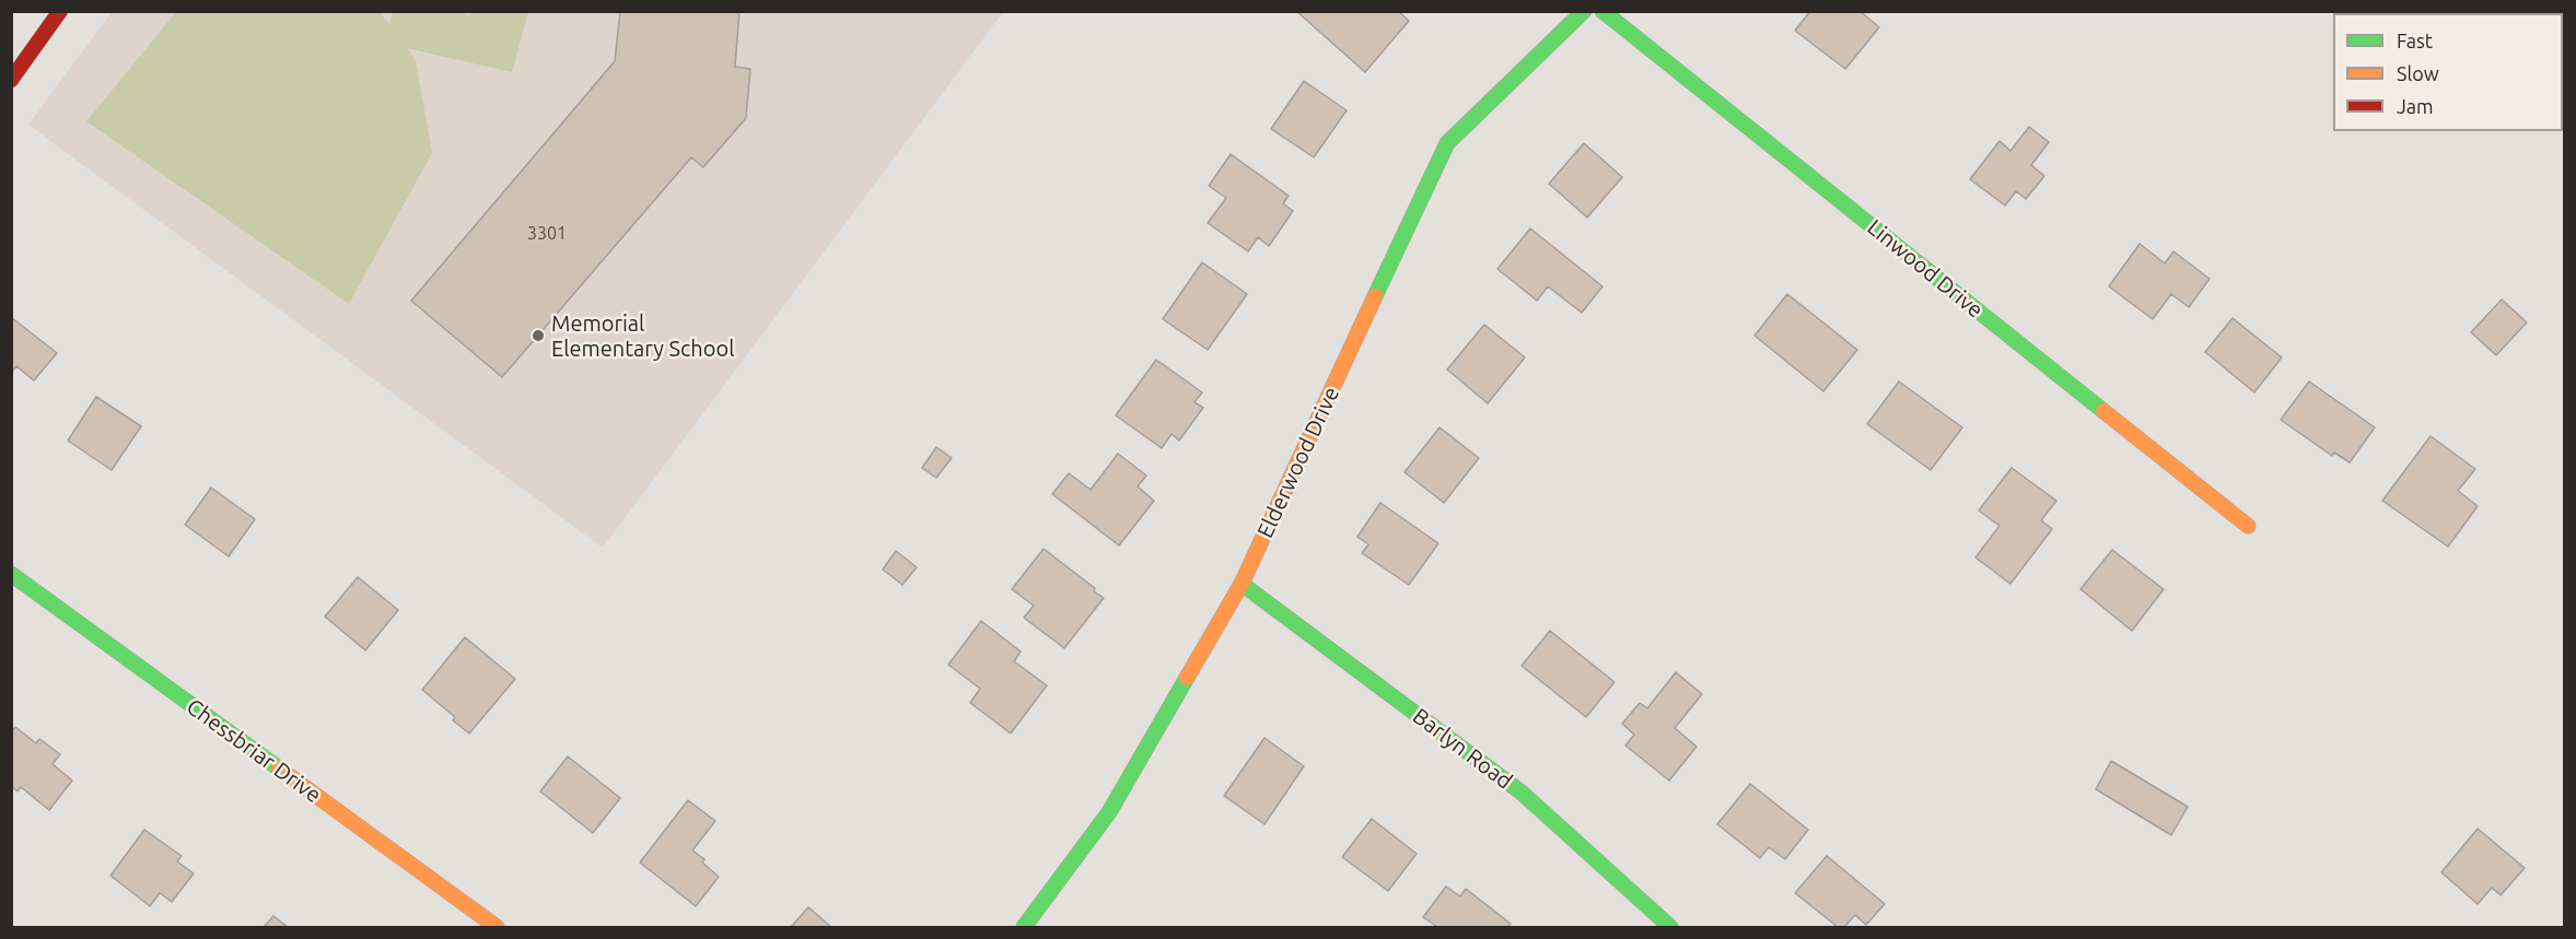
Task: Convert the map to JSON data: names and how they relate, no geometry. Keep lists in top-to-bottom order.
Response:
{
  "streets": {
    "street": [
      "Linwood Drive",
      "Elderwood Drive",
      "Barlyn Road",
      "Chessbriar Drive"
    ]
  },
  "crossings": [
    ["Elderwood Drive", "Barlyn Road"]
  ],
  "places": ["Memorial Elementary School"],
  "house_numbers": ["3301"],
  "legend": ["Fast", "Slow", "Jam"]
}
